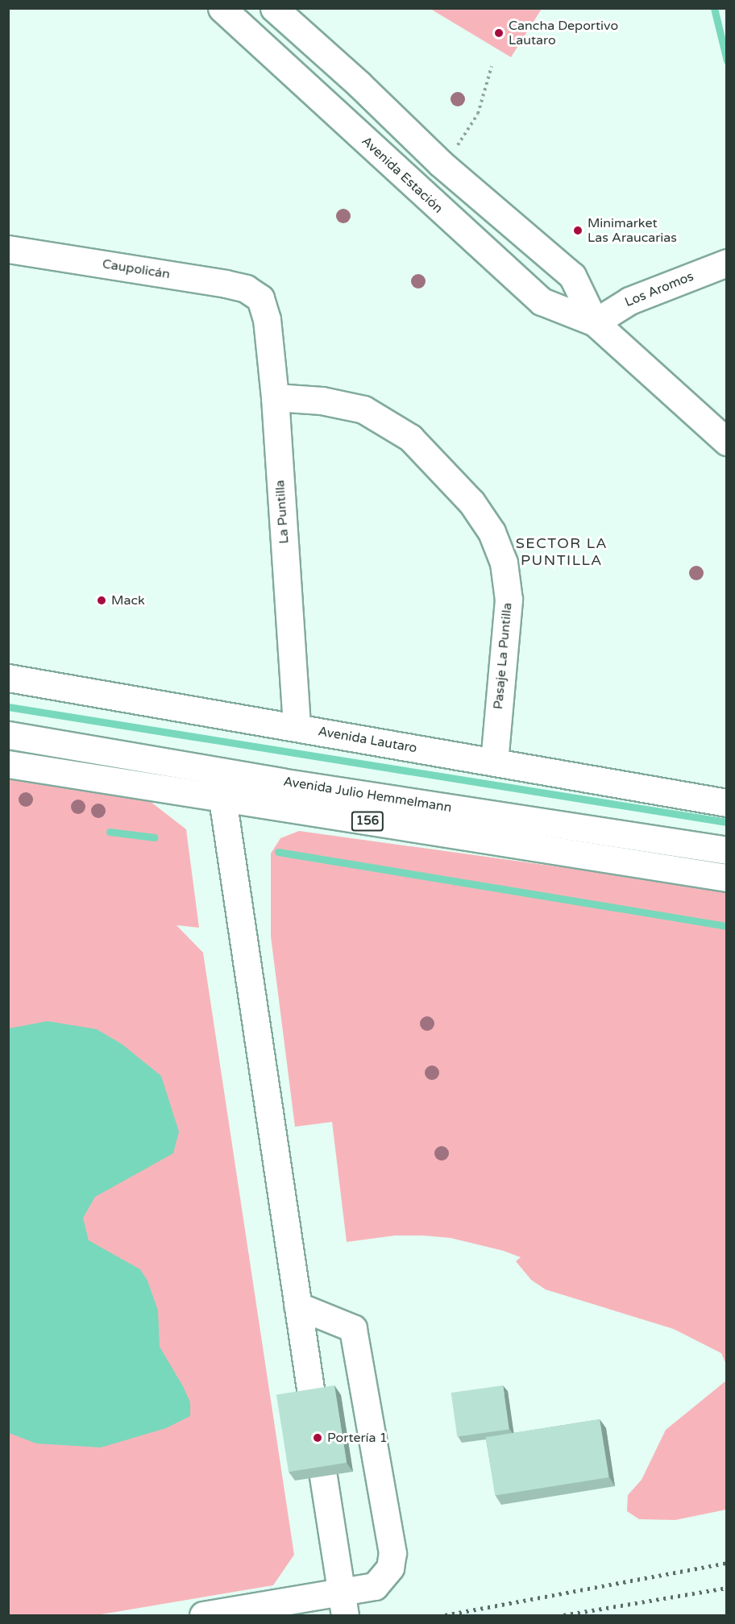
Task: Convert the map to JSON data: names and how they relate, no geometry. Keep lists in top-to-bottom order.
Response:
{
  "streets": {
    "main road": [
      "Avenida Estación",
      "Caupolicán",
      "Los Aromos",
      "La Puntilla",
      "Pasaje La Puntilla",
      "Avenida Lautaro",
      "Avenida Julio Hemmelmann",
      "156"
    ]
  },
  "crossings": [
    ["Avenida Estación", "Los Aromos"],
    ["Caupolicán", "La Puntilla"],
    ["La Puntilla", "Pasaje La Puntilla"],
    ["La Puntilla", "Avenida Lautaro"],
    ["Pasaje La Puntilla", "Avenida Lautaro"]
  ],
  "districts": ["SECTOR LA PUNTILLA"],
  "places": [
    "Cancha Deportivo Lautaro",
    "Minimarket Las Araucarias",
    "Mack",
    "Portería 1"
  ]
}
